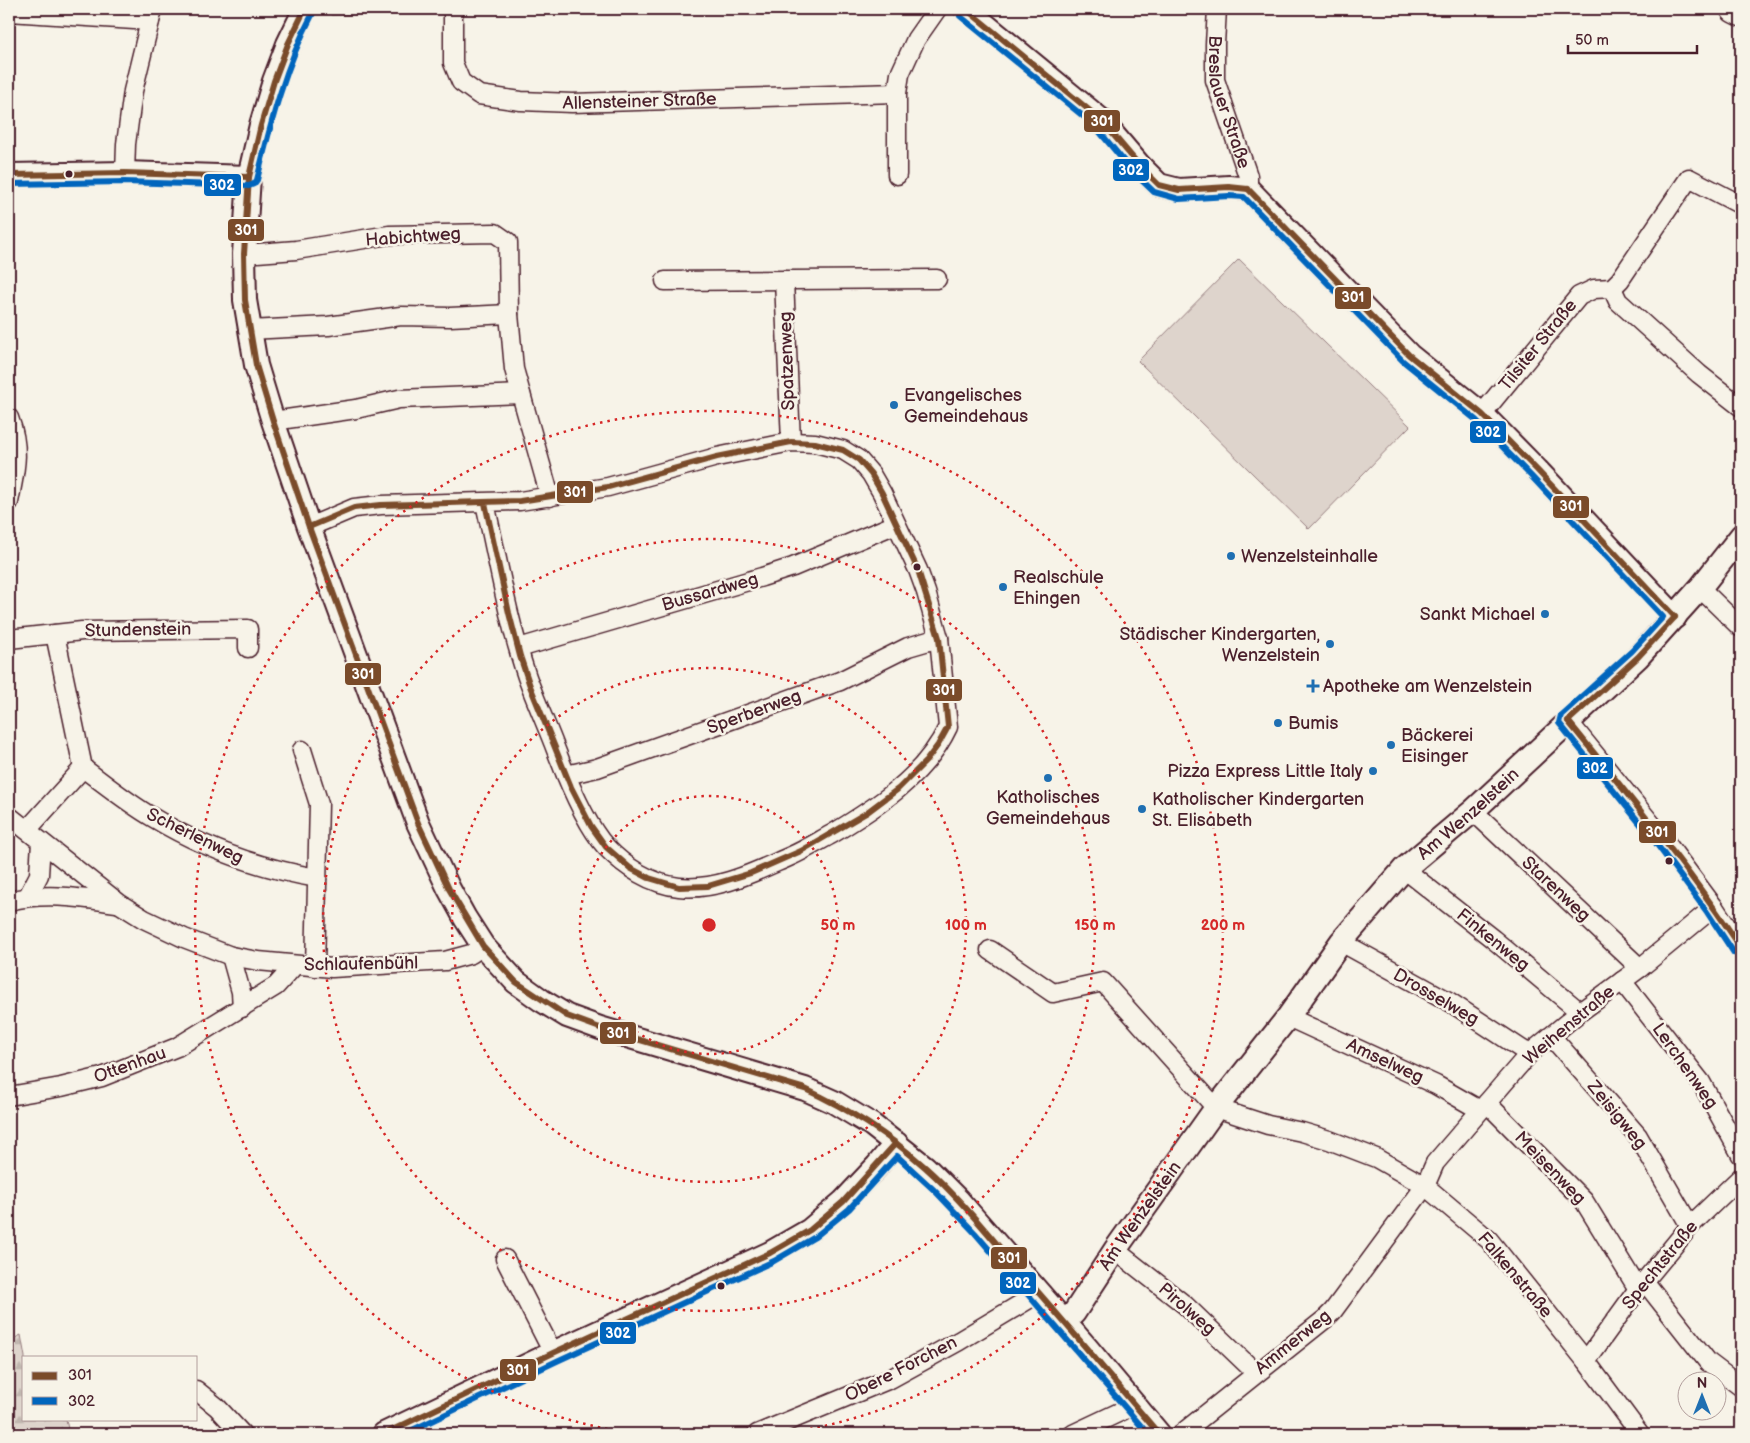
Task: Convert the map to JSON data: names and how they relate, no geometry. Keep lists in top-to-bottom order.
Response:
{
  "streets": {
    "street": [
      "Allensteiner Straße",
      "Breslauer Straße",
      "Habichtweg",
      "Tilsiter Straße",
      "Spatzenweg",
      "Bussardweg",
      "Stundenstein",
      "Sperberweg",
      "Am Wenzelstein",
      "Scherlenweg",
      "Starenweg",
      "Finkenweg",
      "Schlaufenbühl",
      "Drosselweg",
      "Weihenstraße",
      "Amselweg",
      "Ottenhau",
      "Lerchenweg",
      "Zeisigweg",
      "Meisenweg",
      "Spechtstraße",
      "Falkenstraße",
      "Pirolweg",
      "Ammerweg",
      "Obere Forchen"
    ]
  },
  "crossings": [
    ["Breslauer Straße", "Tilsiter Straße"],
    ["Breslauer Straße", "Am Wenzelstein"],
    ["Am Wenzelstein", "Starenweg"],
    ["Am Wenzelstein", "Finkenweg"],
    ["Am Wenzelstein", "Drosselweg"],
    ["Am Wenzelstein", "Amselweg"],
    ["Am Wenzelstein", "Falkenstraße"],
    ["Am Wenzelstein", "Pirolweg"],
    ["Starenweg", "Weihenstraße"],
    ["Finkenweg", "Weihenstraße"],
    ["Schlaufenbühl", "Ottenhau"],
    ["Drosselweg", "Weihenstraße"],
    ["Weihenstraße", "Amselweg"],
    ["Weihenstraße", "Lerchenweg"],
    ["Weihenstraße", "Zeisigweg"],
    ["Weihenstraße", "Meisenweg"],
    ["Weihenstraße", "Falkenstraße"],
    ["Weihenstraße", "Ammerweg"],
    ["Amselweg", "Meisenweg"],
    ["Zeisigweg", "Spechtstraße"],
    ["Meisenweg", "Spechtstraße"],
    ["Spechtstraße", "Falkenstraße"],
    ["Falkenstraße", "Ammerweg"],
    ["Pirolweg", "Ammerweg"]
  ],
  "places": {
    "other": [
      "Evangelisches Gemeindehaus",
      "Wenzelsteinhalle",
      "Realschule Ehingen",
      "Sankt Michael",
      "Städischer Kindergarten, Wenzelstein",
      "Bumis",
      "Bäckerei Eisinger",
      "Pizza Express Little Italy",
      "Katholisches Gemeindehaus",
      "Katholischer Kindergarten St. Elisabeth"
    ],
    "health": ["Apotheke am Wenzelstein"]
  },
  "lines": ["transit line 301", "transit line 302"],
  "legend": ["301", "302"],
  "scale_bar": "50 m",
  "north": "top",
  "rings": [
    "50 m",
    "100 m",
    "150 m",
    "200 m"
  ]
}
